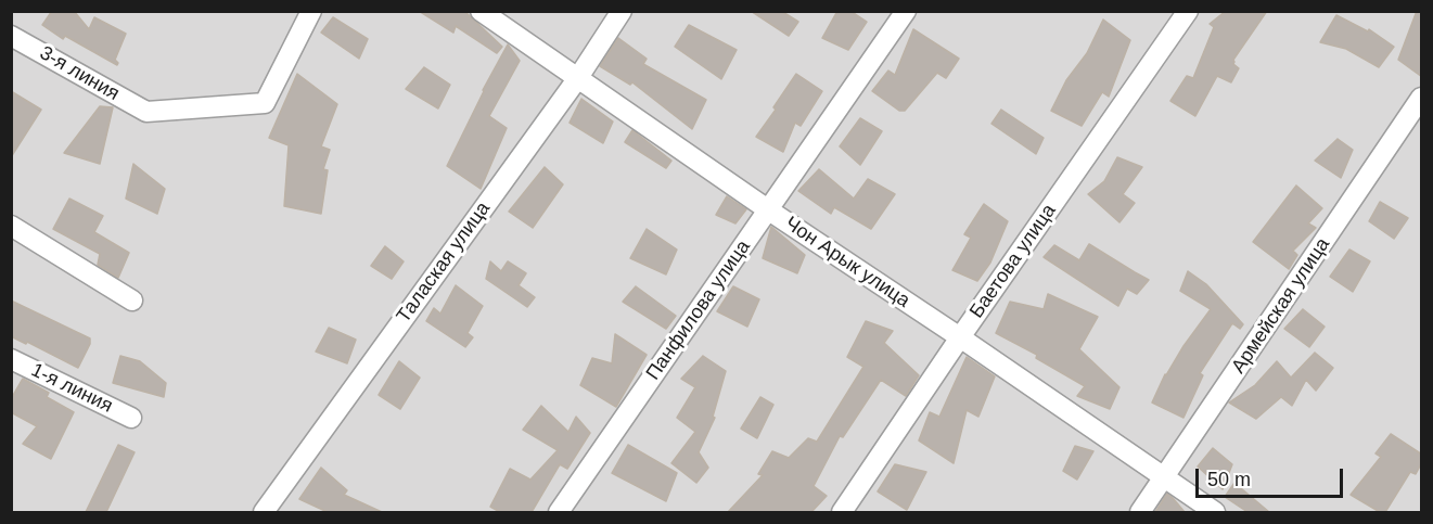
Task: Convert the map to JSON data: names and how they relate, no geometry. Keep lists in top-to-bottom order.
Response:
{
  "streets": {
    "street": [
      "3-я линия",
      "Баетова улица",
      "Талаская улица",
      "Чон Арык улица",
      "Армейская улица",
      "Панфилова улица",
      "1-я линия"
    ]
  },
  "crossings": [
    ["Баетова улица", "Чон Арык улица"],
    ["Талаская улица", "Чон Арык улица"],
    ["Чон Арык улица", "Армейская улица"],
    ["Чон Арык улица", "Панфилова улица"]
  ],
  "scale_bar": "50 m"
}
